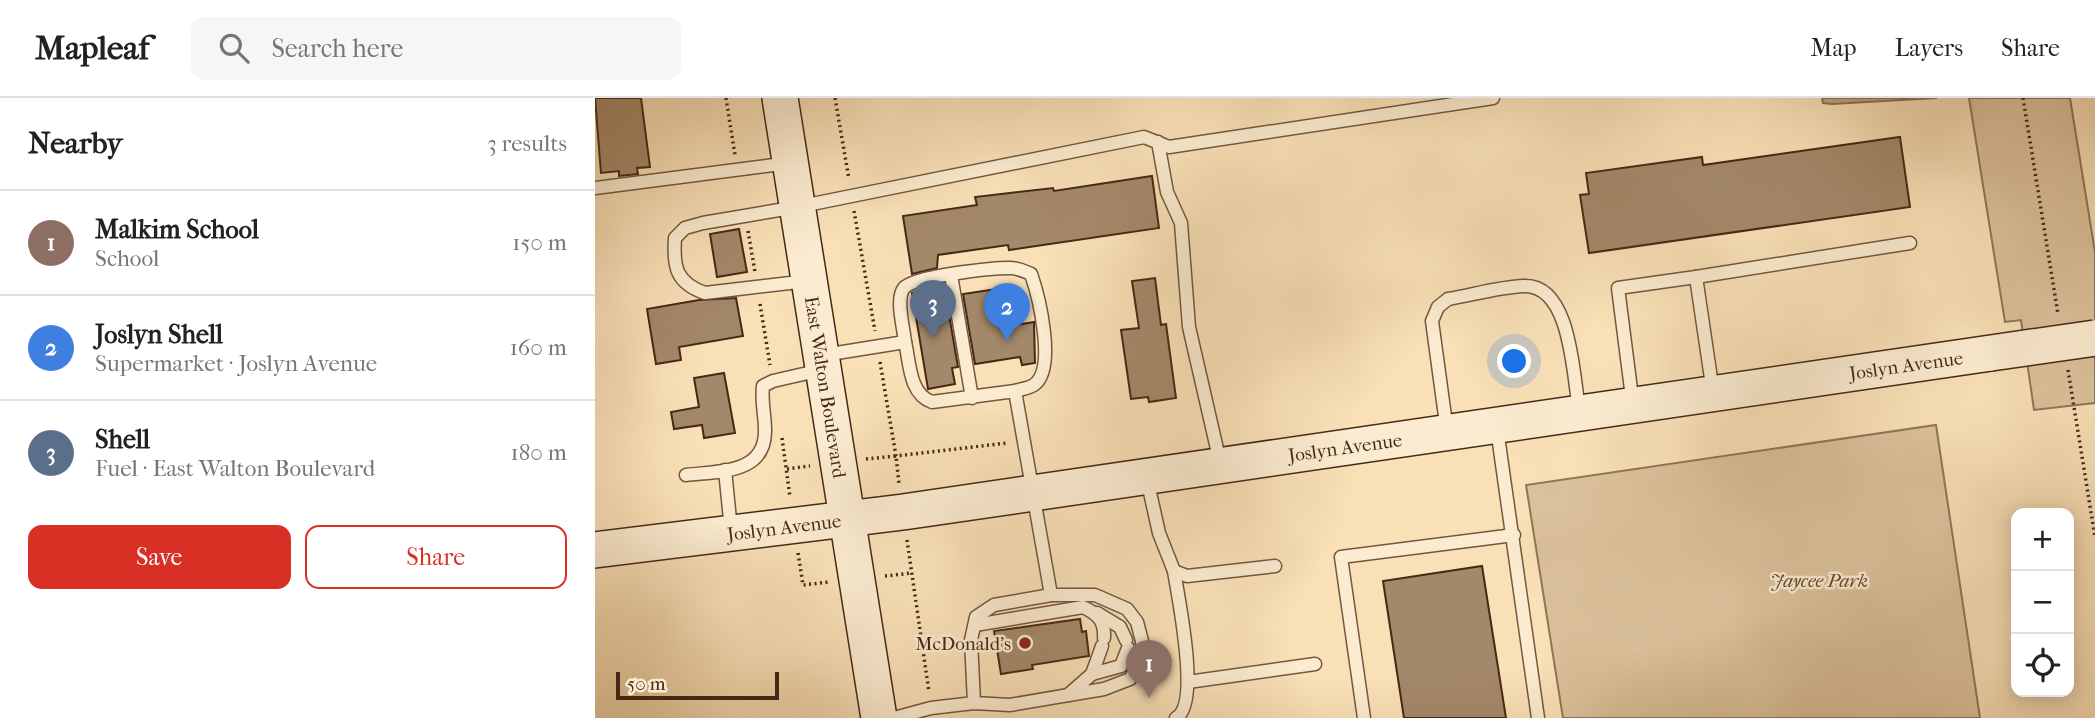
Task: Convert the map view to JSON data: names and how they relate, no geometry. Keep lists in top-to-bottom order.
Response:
{
  "streets": {
    "main road": ["Joslyn Avenue", "East Walton Boulevard"]
  },
  "crossings": [
    ["Joslyn Avenue", "East Walton Boulevard"]
  ],
  "parks": ["Jaycee Park"],
  "places": ["McDonald's"],
  "scale_bar": "50 m",
  "page": {
    "header": "Mapleaf",
    "search": "Search here",
    "nav": ["Map", "Layers", "Share"],
    "heading": ["Nearby", "3 results"],
    "list": [
      {
        "mark": "1",
        "name": "Malkim School",
        "note": "School",
        "value": "150 m"
      },
      {
        "mark": "2",
        "name": "Joslyn Shell",
        "note": "Supermarket · Joslyn Avenue",
        "value": "160 m"
      },
      {
        "mark": "3",
        "name": "Shell",
        "note": "Fuel · East Walton Boulevard",
        "value": "180 m"
      }
    ],
    "pins": ["3", "2", "1"],
    "buttons": ["Save", "Share"],
    "map_buttons": ["+", "−"],
    "scale": "50 m"
  }
}
